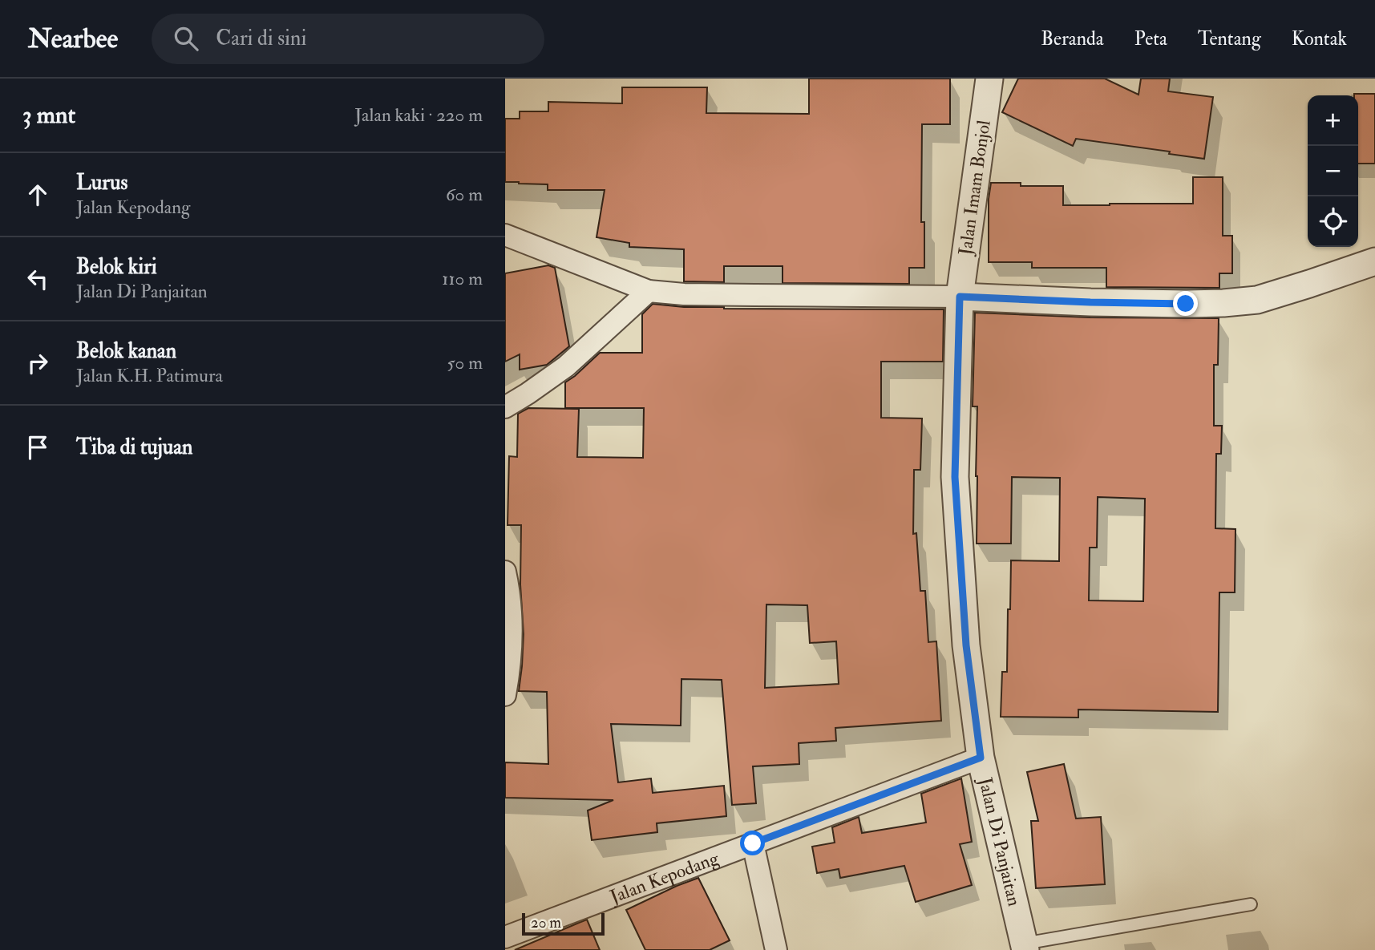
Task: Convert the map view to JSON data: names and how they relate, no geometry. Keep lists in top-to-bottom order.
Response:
{
  "streets": {
    "street": ["Jalan Imam Bonjol", "Jalan Di Panjaitan", "Jalan Kepodang"]
  },
  "crossings": [
    ["Jalan Imam Bonjol", "Jalan Di Panjaitan"],
    ["Jalan Di Panjaitan", "Jalan Kepodang"]
  ],
  "scale_bar": "20 m",
  "page": {
    "header": "Nearbee",
    "search": "Cari di sini",
    "nav": [
      "Beranda",
      "Peta",
      "Tentang",
      "Kontak"
    ],
    "heading": ["3 mnt", "Jalan kaki · 220 m"],
    "map_buttons": ["+", "−"],
    "list": [
      ["Lurus", "Jalan Kepodang", "60 m"],
      ["Belok kiri", "Jalan Di Panjaitan", "110 m"],
      ["Belok kanan", "Jalan K.H. Patimura", "50 m"],
      "Tiba di tujuan"
    ],
    "scale": "20 m"
  }
}
